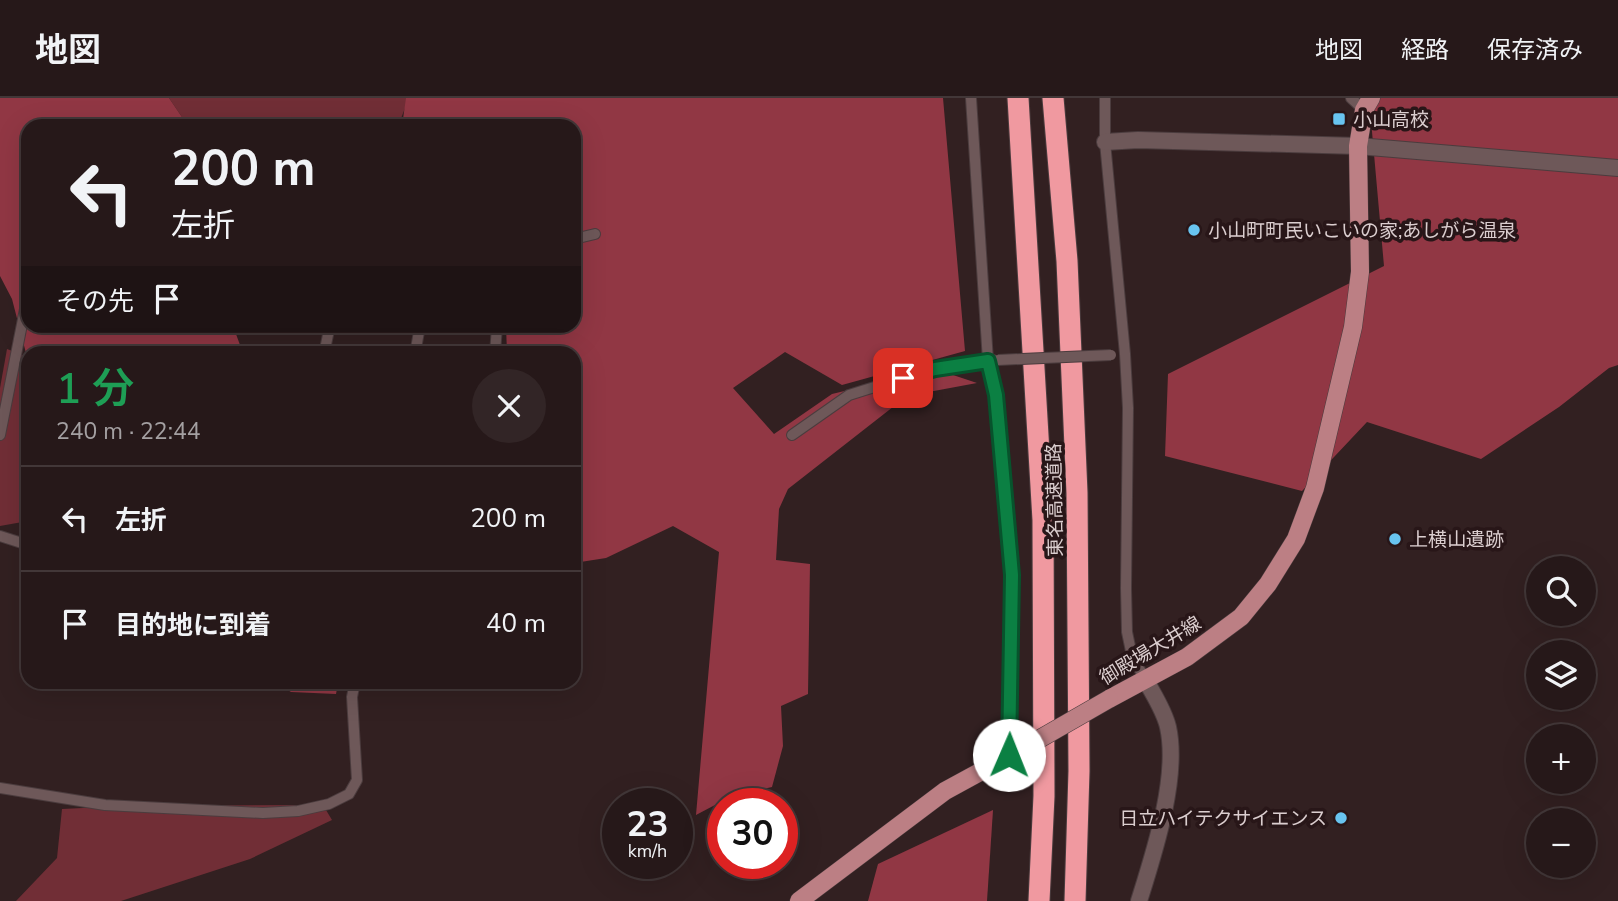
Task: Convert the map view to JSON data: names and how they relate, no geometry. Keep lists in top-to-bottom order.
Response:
{
  "streets": {
    "highway": ["東名高速道路"],
    "main road": ["御殿場大井線"]
  },
  "places": {
    "transit": ["小山高校"],
    "other": ["小山町町民いこいの家;あしがら温泉", "上横山遺跡", "日立ハイテクサイエンス"]
  },
  "page": {
    "header": "地図",
    "nav": ["地図", "経路", "保存済み"],
    "turn": ["200 m", "左折"],
    "then": "その先",
    "heading": ["1 分", "240 m · 22:44"],
    "list": [
      {
        "name": "左折",
        "value": "200 m"
      },
      {
        "name": "目的地に到着",
        "value": "40 m"
      }
    ],
    "map_buttons": ["+", "−"],
    "speed": "23 km/h",
    "limit": "30"
  }
}
